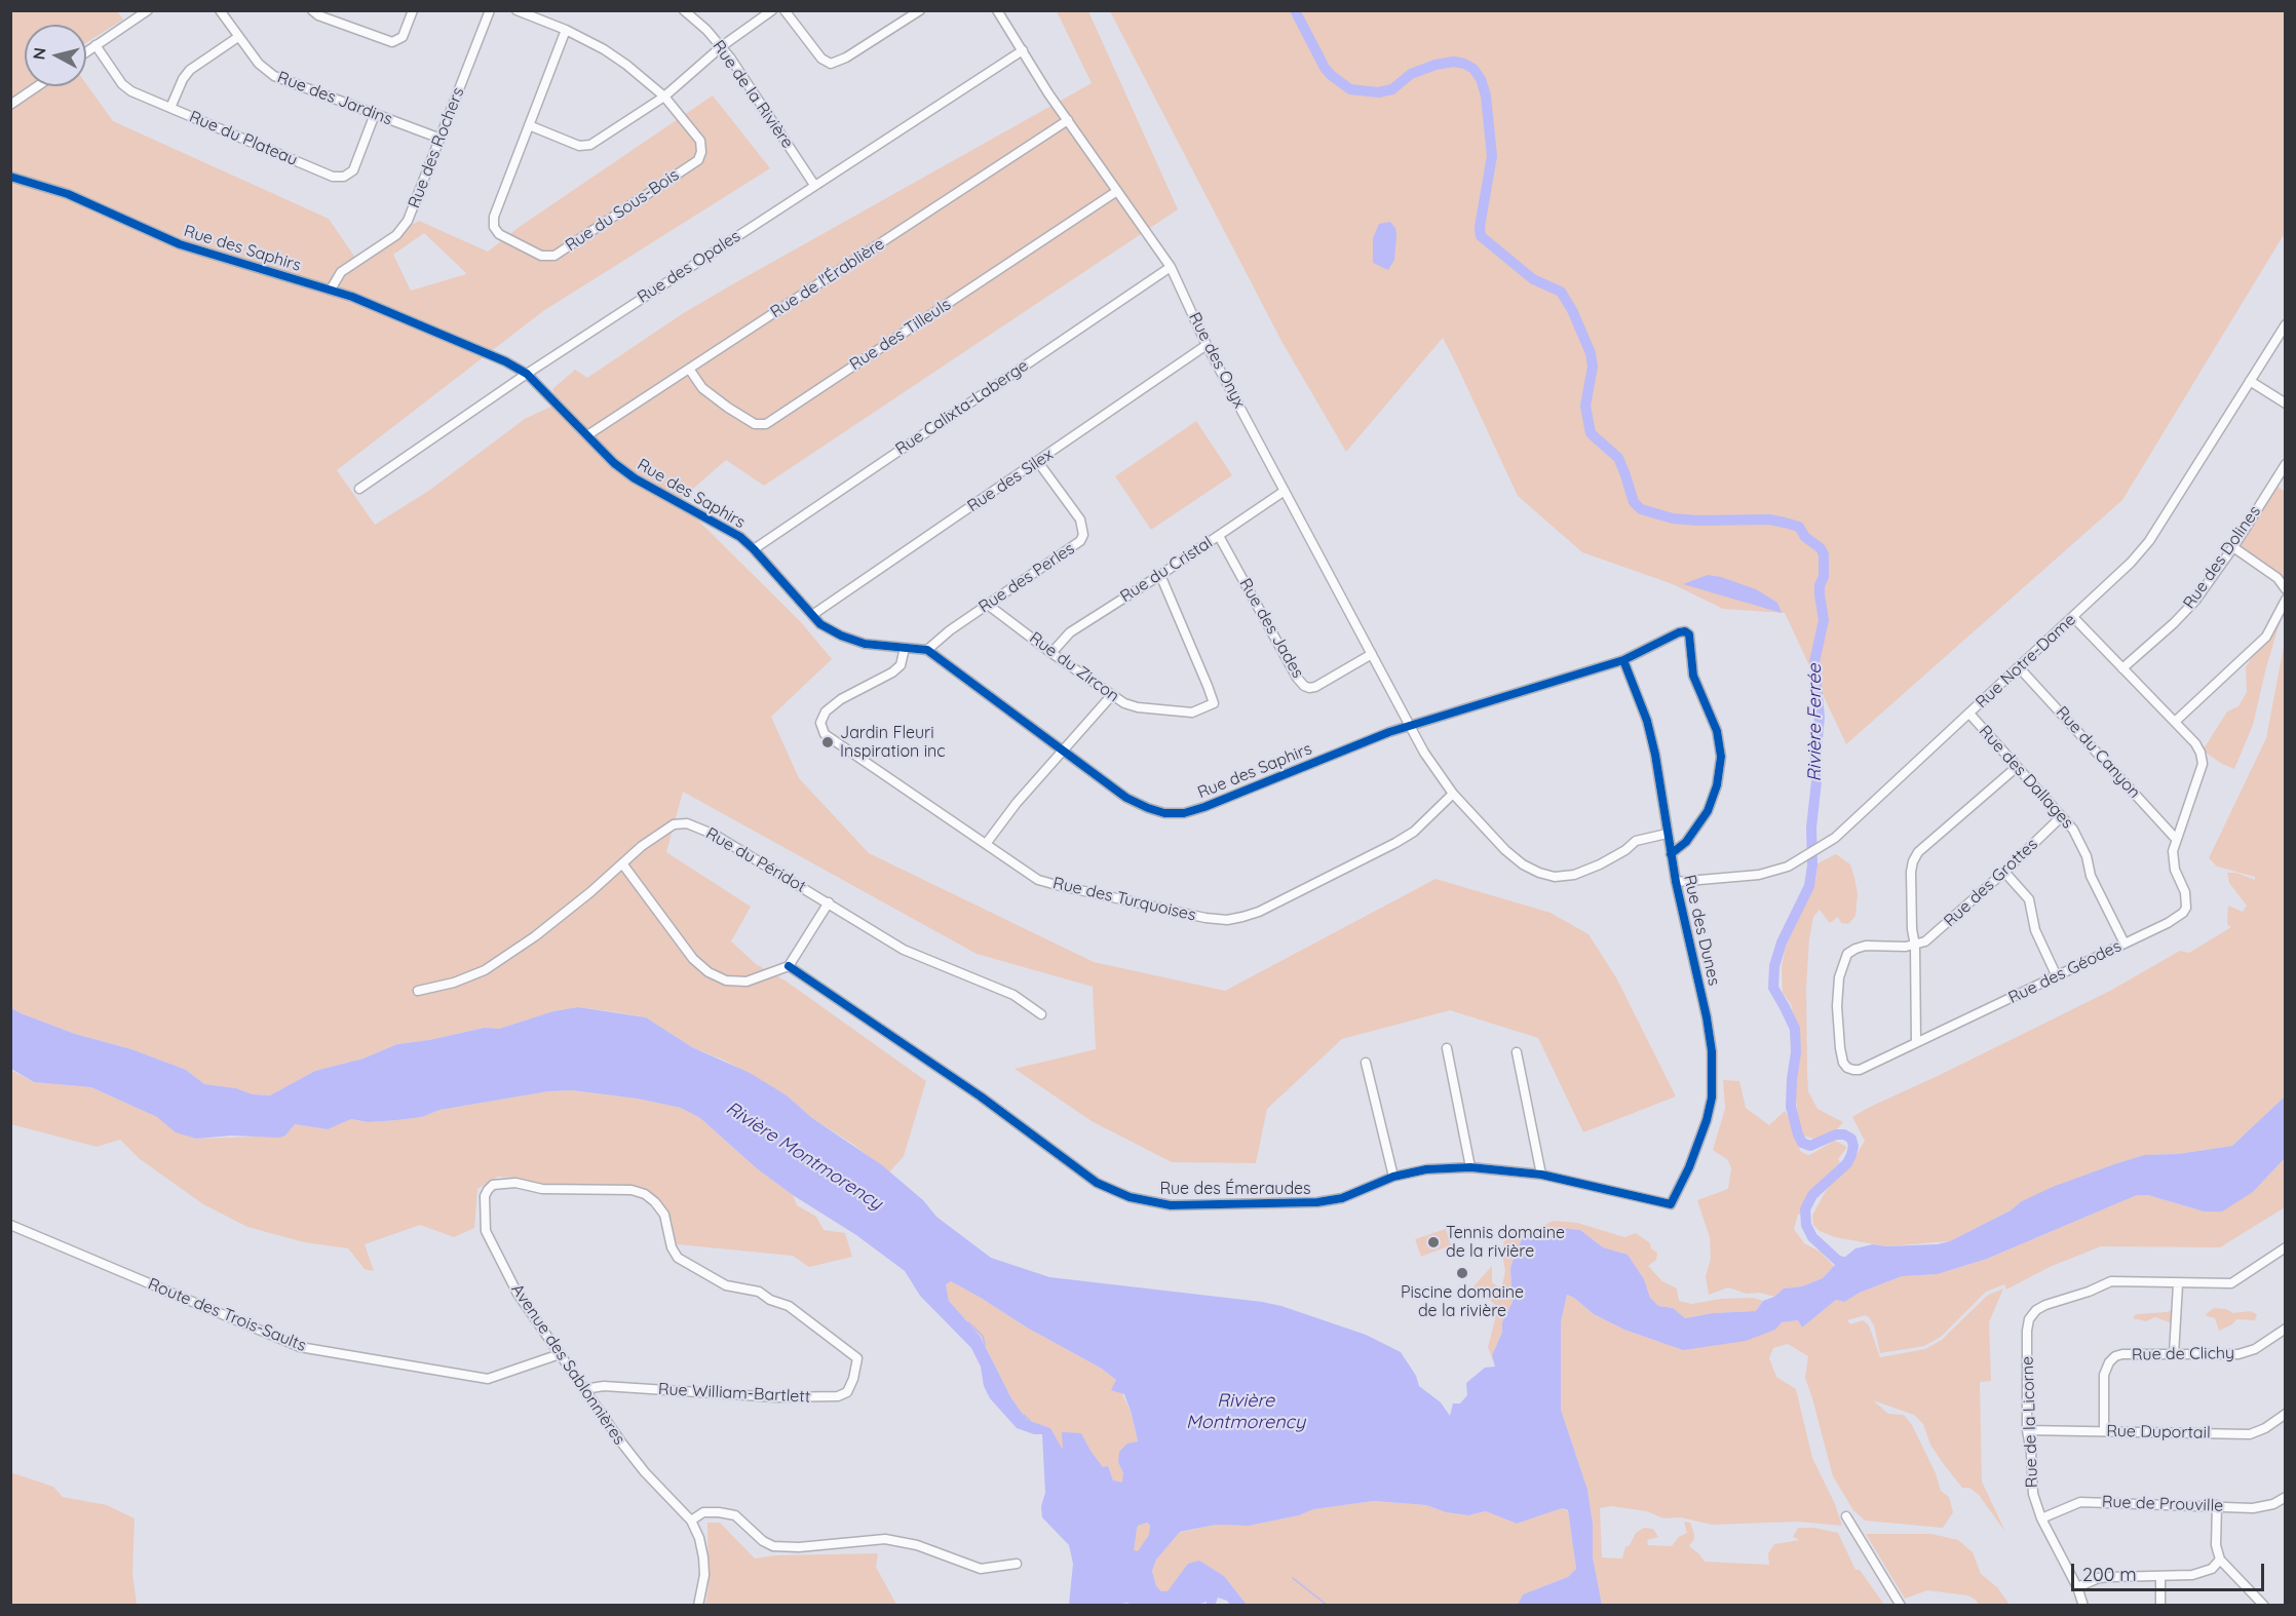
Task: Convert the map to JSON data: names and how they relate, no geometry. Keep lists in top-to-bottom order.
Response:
{
  "streets": {
    "street": [
      "Rue de la Rivière",
      "Rue des Jardins",
      "Rue du Plateau",
      "Rue des Rochers",
      "Rue du Sous-Bois",
      "Rue des Saphirs",
      "Rue des Opales",
      "Rue de l'Érablière",
      "Rue des Tilleuls",
      "Rue des Onyx",
      "Rue Calixta-Laberge",
      "Rue des Silex",
      "Rue des Dolines",
      "Rue du Cristal",
      "Rue des Perles",
      "Rue des Jades",
      "Rue Notre-Dame",
      "Rue du Zircon",
      "Rue du Canyon",
      "Rue des Dallages",
      "Rue du Péridot",
      "Rue des Grottes",
      "Rue des Turquoises",
      "Rue des Dunes",
      "Rue des Géodes",
      "Rue des Émeraudes",
      "Route des Trois-Saults",
      "Rue de Clichy",
      "Avenue des Sablonnières",
      "Rue William-Bartlett",
      "Rue de la Licorne",
      "Rue Duportail",
      "Rue de Prouville"
    ]
  },
  "crossings": [
    ["Rue de la Rivière", "Rue des Opales"],
    ["Rue des Jardins", "Rue du Plateau"],
    ["Rue des Jardins", "Rue des Rochers"],
    ["Rue des Rochers", "Rue des Saphirs"],
    ["Rue des Saphirs", "Rue des Opales"],
    ["Rue des Saphirs", "Rue de l'Érablière"],
    ["Rue des Saphirs", "Rue des Onyx"],
    ["Rue des Saphirs", "Rue Calixta-Laberge"],
    ["Rue des Saphirs", "Rue des Silex"],
    ["Rue des Saphirs", "Rue des Perles"],
    ["Rue des Saphirs", "Rue des Turquoises"],
    ["Rue des Saphirs", "Rue des Dunes"],
    ["Rue des Opales", "Rue des Onyx"],
    ["Rue de l'Érablière", "Rue des Tilleuls"],
    ["Rue de l'Érablière", "Rue des Onyx"],
    ["Rue des Tilleuls", "Rue des Onyx"],
    ["Rue des Onyx", "Rue Calixta-Laberge"],
    ["Rue des Onyx", "Rue des Silex"],
    ["Rue des Onyx", "Rue du Cristal"],
    ["Rue des Onyx", "Rue des Jades"],
    ["Rue des Onyx", "Rue des Turquoises"],
    ["Rue des Onyx", "Rue des Dunes"],
    ["Rue des Silex", "Rue des Perles"],
    ["Rue des Dolines", "Rue des Géodes"],
    ["Rue du Cristal", "Rue des Jades"],
    ["Rue du Cristal", "Rue du Zircon"],
    ["Rue des Perles", "Rue du Zircon"],
    ["Rue Notre-Dame", "Rue du Canyon"],
    ["Rue Notre-Dame", "Rue des Dallages"],
    ["Rue Notre-Dame", "Rue des Dunes"],
    ["Rue Notre-Dame", "Rue des Géodes"],
    ["Rue du Canyon", "Rue des Géodes"],
    ["Rue des Dallages", "Rue des Grottes"],
    ["Rue des Dallages", "Rue des Géodes"],
    ["Rue des Grottes", "Rue des Géodes"],
    ["Rue des Dunes", "Rue des Émeraudes"],
    ["Route des Trois-Saults", "Avenue des Sablonnières"],
    ["Rue de Clichy", "Rue Duportail"],
    ["Avenue des Sablonnières", "Rue William-Bartlett"],
    ["Rue de la Licorne", "Rue Duportail"],
    ["Rue de la Licorne", "Rue de Prouville"]
  ],
  "water": ["Rivière Ferrée", "Rivière Montmorency"],
  "places": ["Jardin Fleuri Inspiration inc", "Tennis domaine de la rivière", "Piscine domaine de la rivière"],
  "scale_bar": "200 m",
  "north": "left"
}
